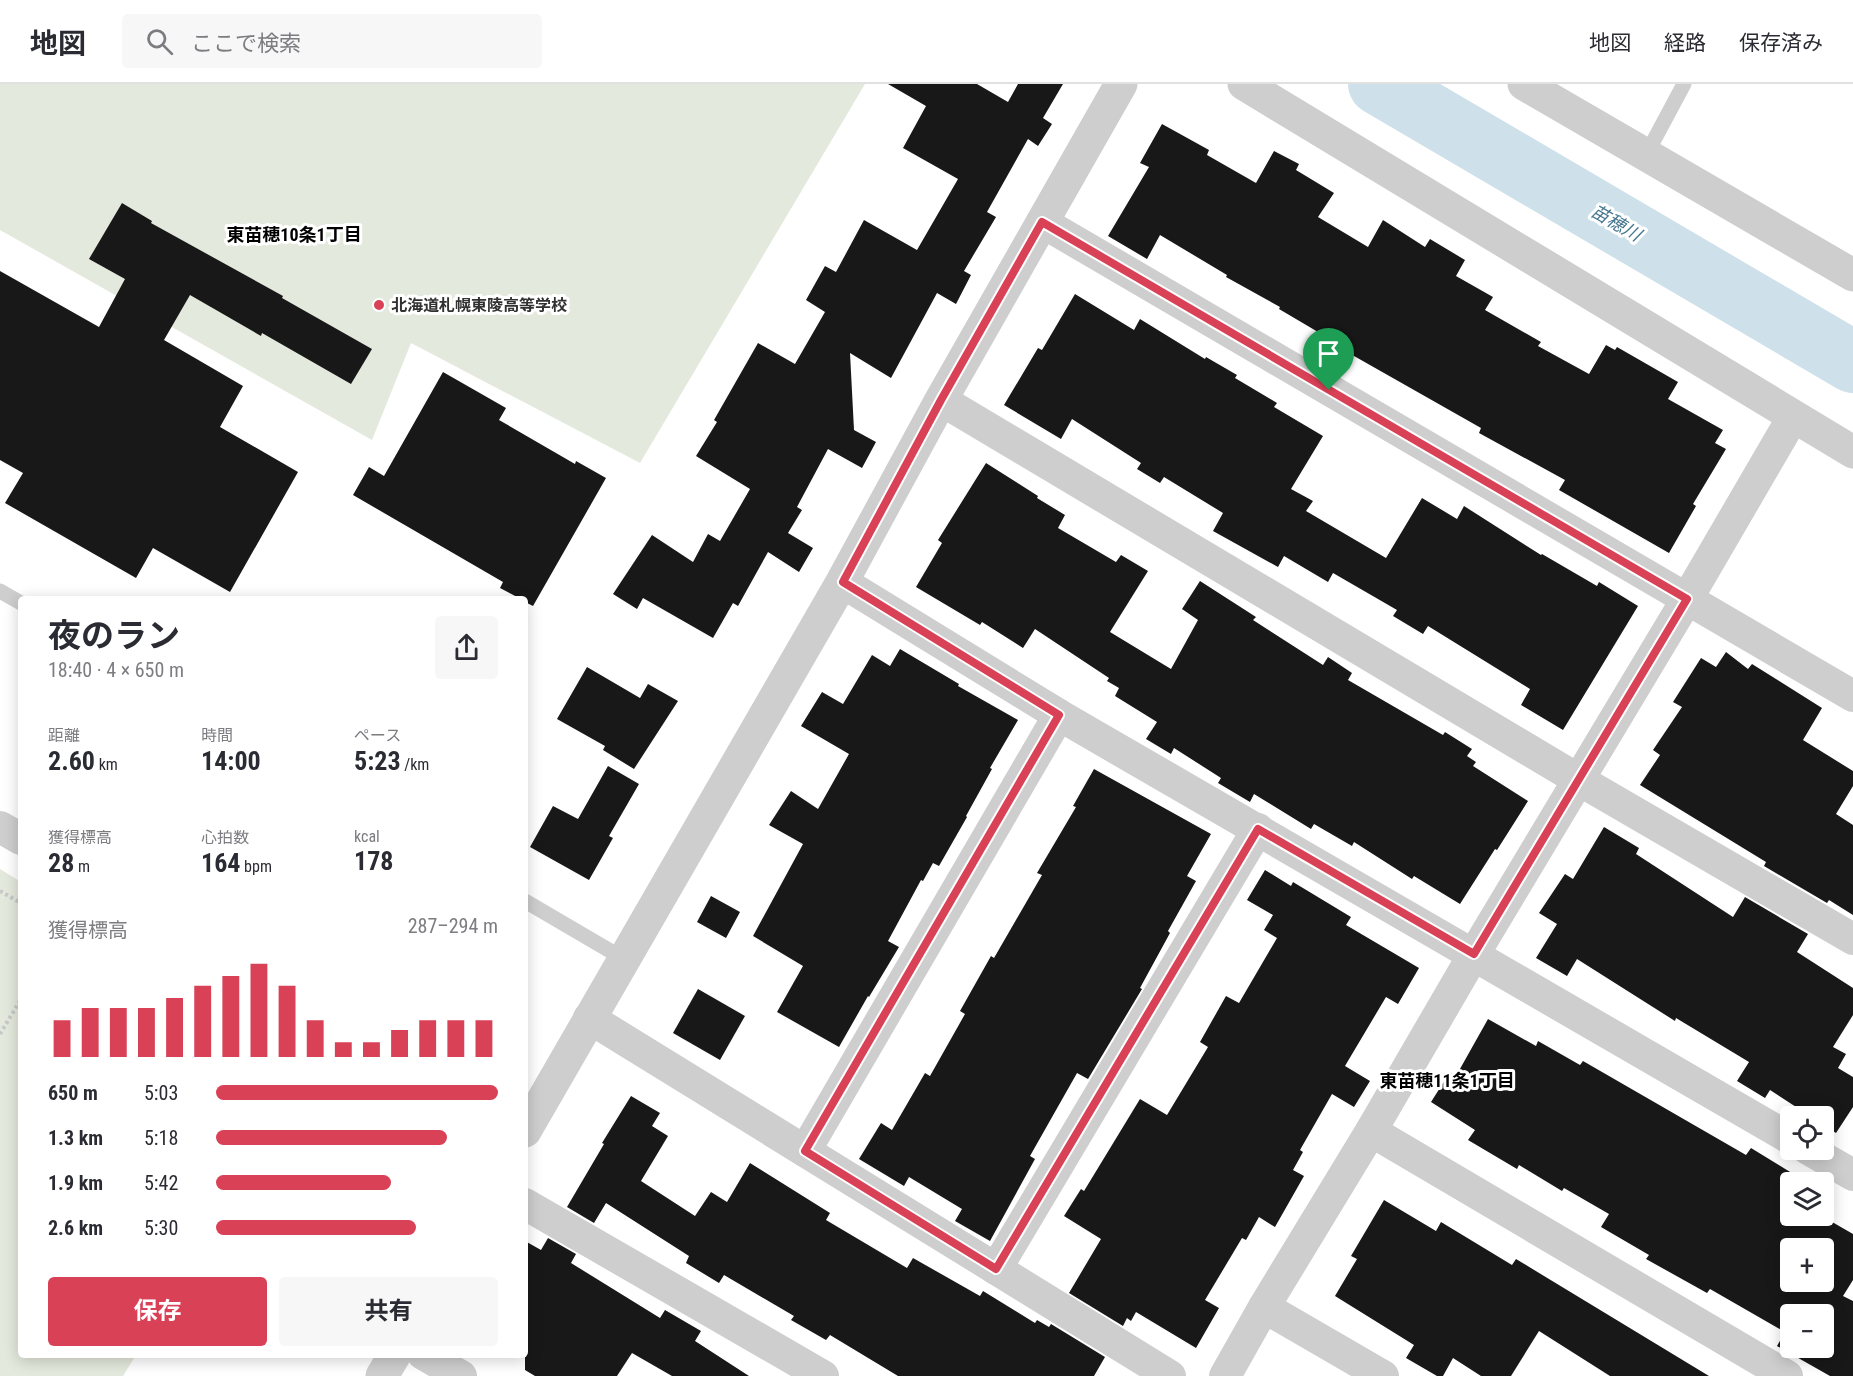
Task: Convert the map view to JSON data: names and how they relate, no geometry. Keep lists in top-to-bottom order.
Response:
{
  "districts": ["東苗穂10条1丁目", "東苗穂11条1丁目"],
  "water": ["苗穂川"],
  "places": ["北海道札幌東陵高等学校"],
  "page": {
    "header": "地図",
    "search": "ここで検索",
    "nav": ["地図", "経路", "保存済み"],
    "heading": ["夜のラン", "18:40 · 4 × 650 m"],
    "stats": [
      ["距離", "2.60 km"],
      ["時間", "14:00"],
      ["ペース", "5:23 /km"],
      ["獲得標高", "28 m"],
      ["心拍数", "164 bpm"],
      ["kcal", "178"]
    ],
    "chart": ["獲得標高", "287–294 m"],
    "list": [
      {
        "name": "650 m",
        "note": "5:03"
      },
      {
        "name": "1.3 km",
        "note": "5:18"
      },
      {
        "name": "1.9 km",
        "note": "5:42"
      },
      {
        "name": "2.6 km",
        "note": "5:30"
      }
    ],
    "map_buttons": ["+", "−"],
    "buttons": ["保存", "共有"]
  }
}
